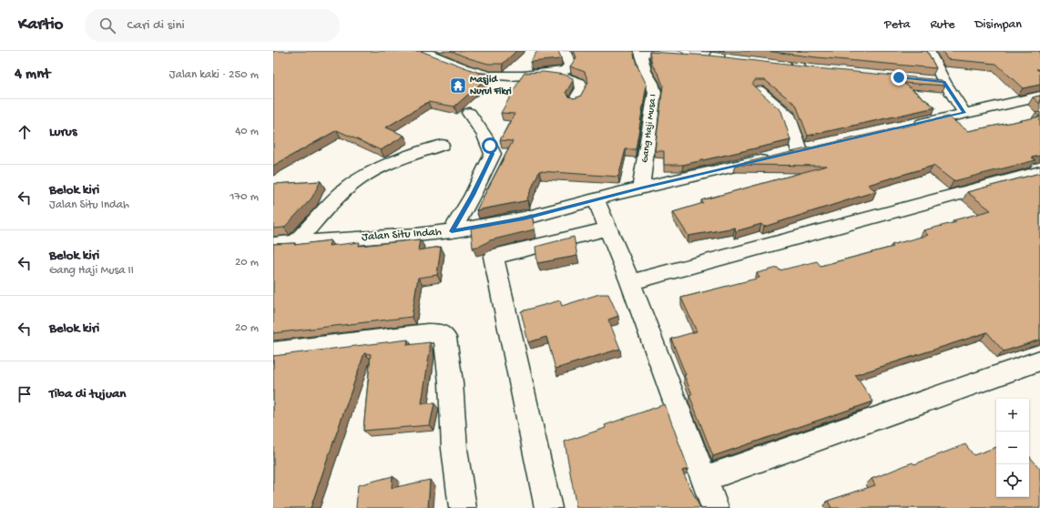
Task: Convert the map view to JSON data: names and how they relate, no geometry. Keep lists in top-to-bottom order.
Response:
{
  "streets": {
    "street": ["Gang Haji Musa I", "Jalan Situ Indah"]
  },
  "crossings": [
    ["Gang Haji Musa I", "Jalan Situ Indah"]
  ],
  "places": {
    "temple": ["Masjid Nurul Fikri"]
  },
  "page": {
    "header": "Kartio",
    "search": "Cari di sini",
    "nav": ["Peta", "Rute", "Disimpan"],
    "heading": ["4 mnt", "Jalan kaki · 250 m"],
    "list": [
      ["Lurus", "40 m"],
      ["Belok kiri", "Jalan Situ Indah", "170 m"],
      ["Belok kiri", "Gang Haji Musa II", "20 m"],
      ["Belok kiri", "20 m"],
      "Tiba di tujuan"
    ],
    "map_buttons": ["+", "−"]
  }
}
